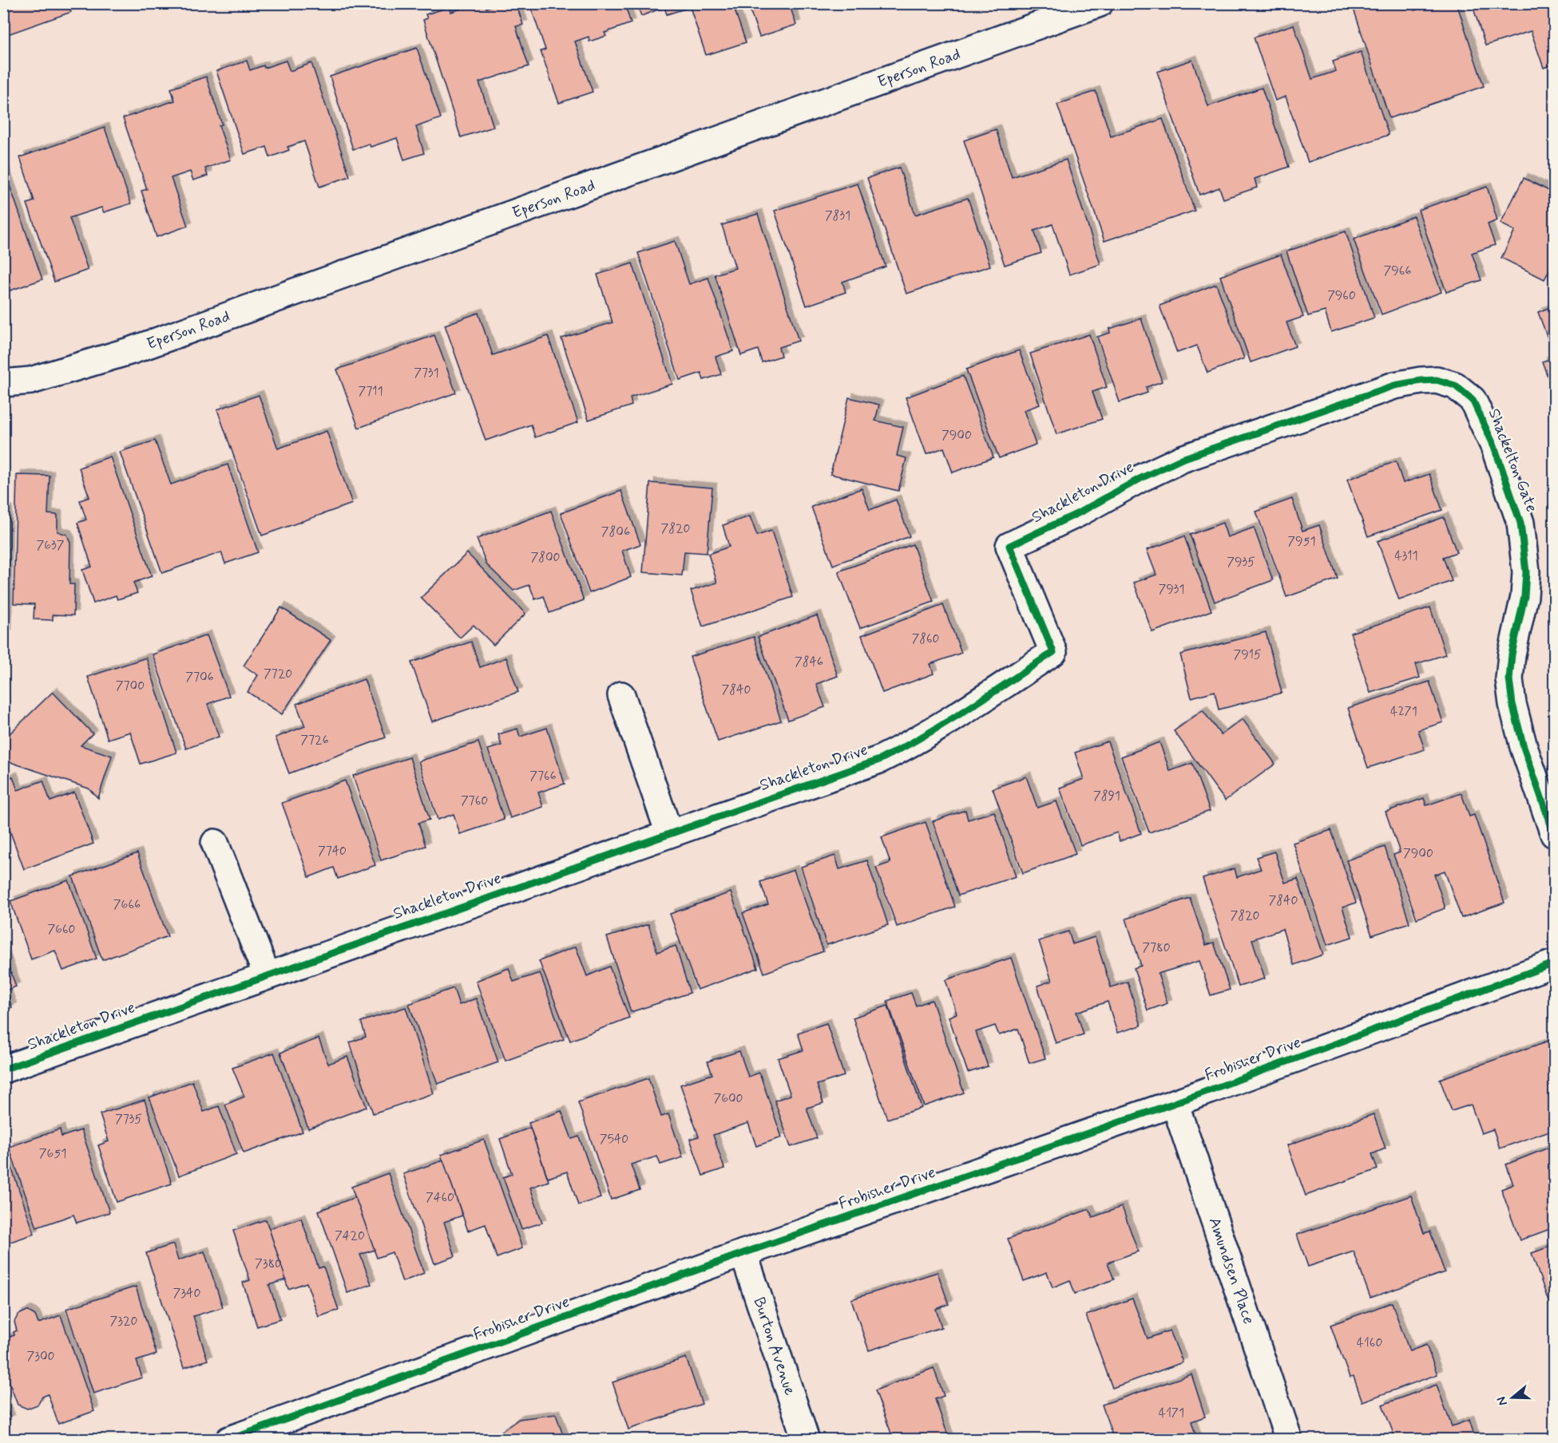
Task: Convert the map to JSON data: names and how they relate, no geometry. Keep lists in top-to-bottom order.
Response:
{
  "streets": {
    "street": [
      "Eperson Road",
      "Shackelton Gate",
      "Shackleton Drive",
      "Frobisher Drive",
      "Amundsen Place",
      "Burton Avenue"
    ]
  },
  "crossings": [
    ["Shackelton Gate", "Shackleton Drive"],
    ["Frobisher Drive", "Amundsen Place"],
    ["Frobisher Drive", "Burton Avenue"]
  ],
  "house_numbers": [
    "7831",
    "7966",
    "7960",
    "7731",
    "7711",
    "7900",
    "7820",
    "7806",
    "7951",
    "7637",
    "4311",
    "7800",
    "7935",
    "7931",
    "7860",
    "7915",
    "7846",
    "7720",
    "7706",
    "7700",
    "7840",
    "4271",
    "7726",
    "7766",
    "7891",
    "7760",
    "7740",
    "7900",
    "7840",
    "7666",
    "7820",
    "7660",
    "7780",
    "7600",
    "7735",
    "7540",
    "7651",
    "7460",
    "7420",
    "7380",
    "7340",
    "7320",
    "4160",
    "7300",
    "4171"
  ],
  "north": "left"
}
